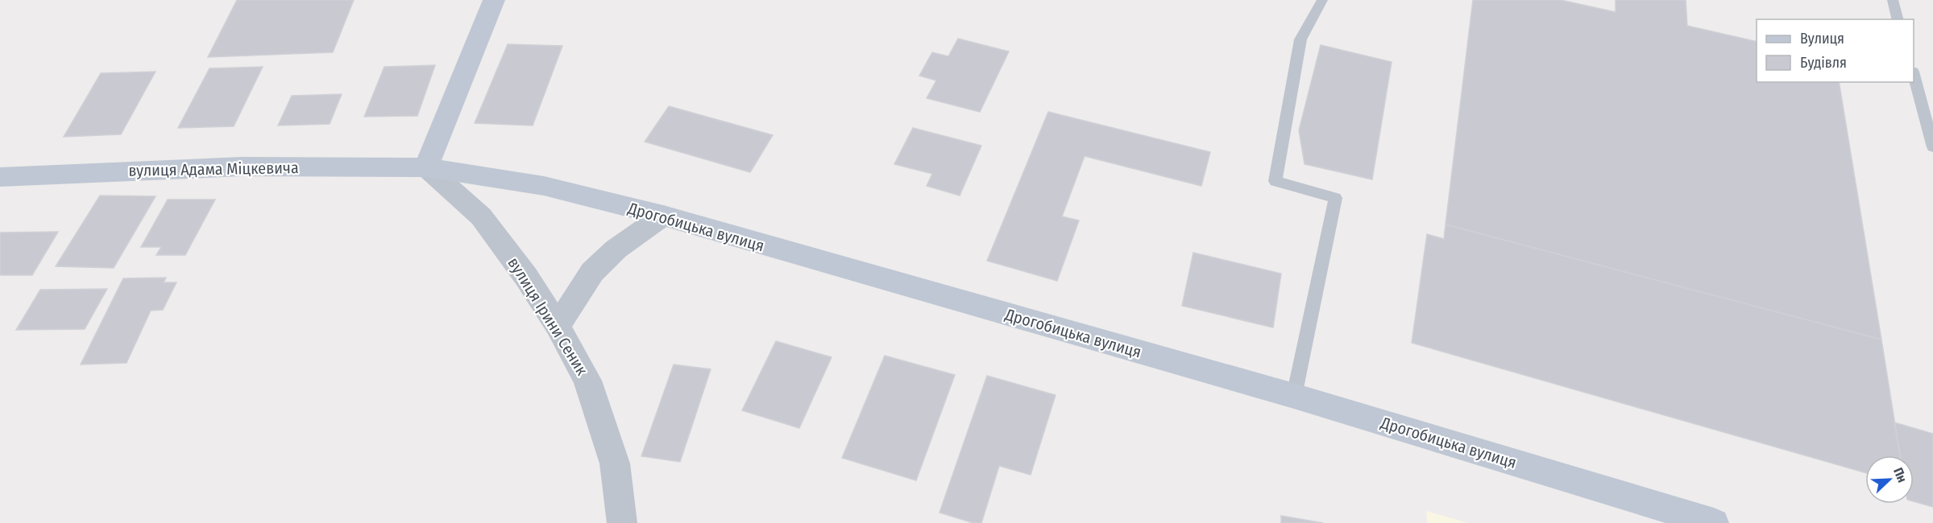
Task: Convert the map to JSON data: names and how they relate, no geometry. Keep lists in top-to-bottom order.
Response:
{
  "streets": {
    "main road": ["вулиця Адама Міцкевича", "Дрогобицька вулиця"],
    "street": ["вулиця Ірини Сеник"]
  },
  "crossings": [
    ["вулиця Адама Міцкевича", "Дрогобицька вулиця"],
    ["вулиця Адама Міцкевича", "вулиця Ірини Сеник"],
    ["Дрогобицька вулиця", "вулиця Ірини Сеник"]
  ],
  "legend": ["Вулиця", "Будівля"],
  "north": "top right"
}
